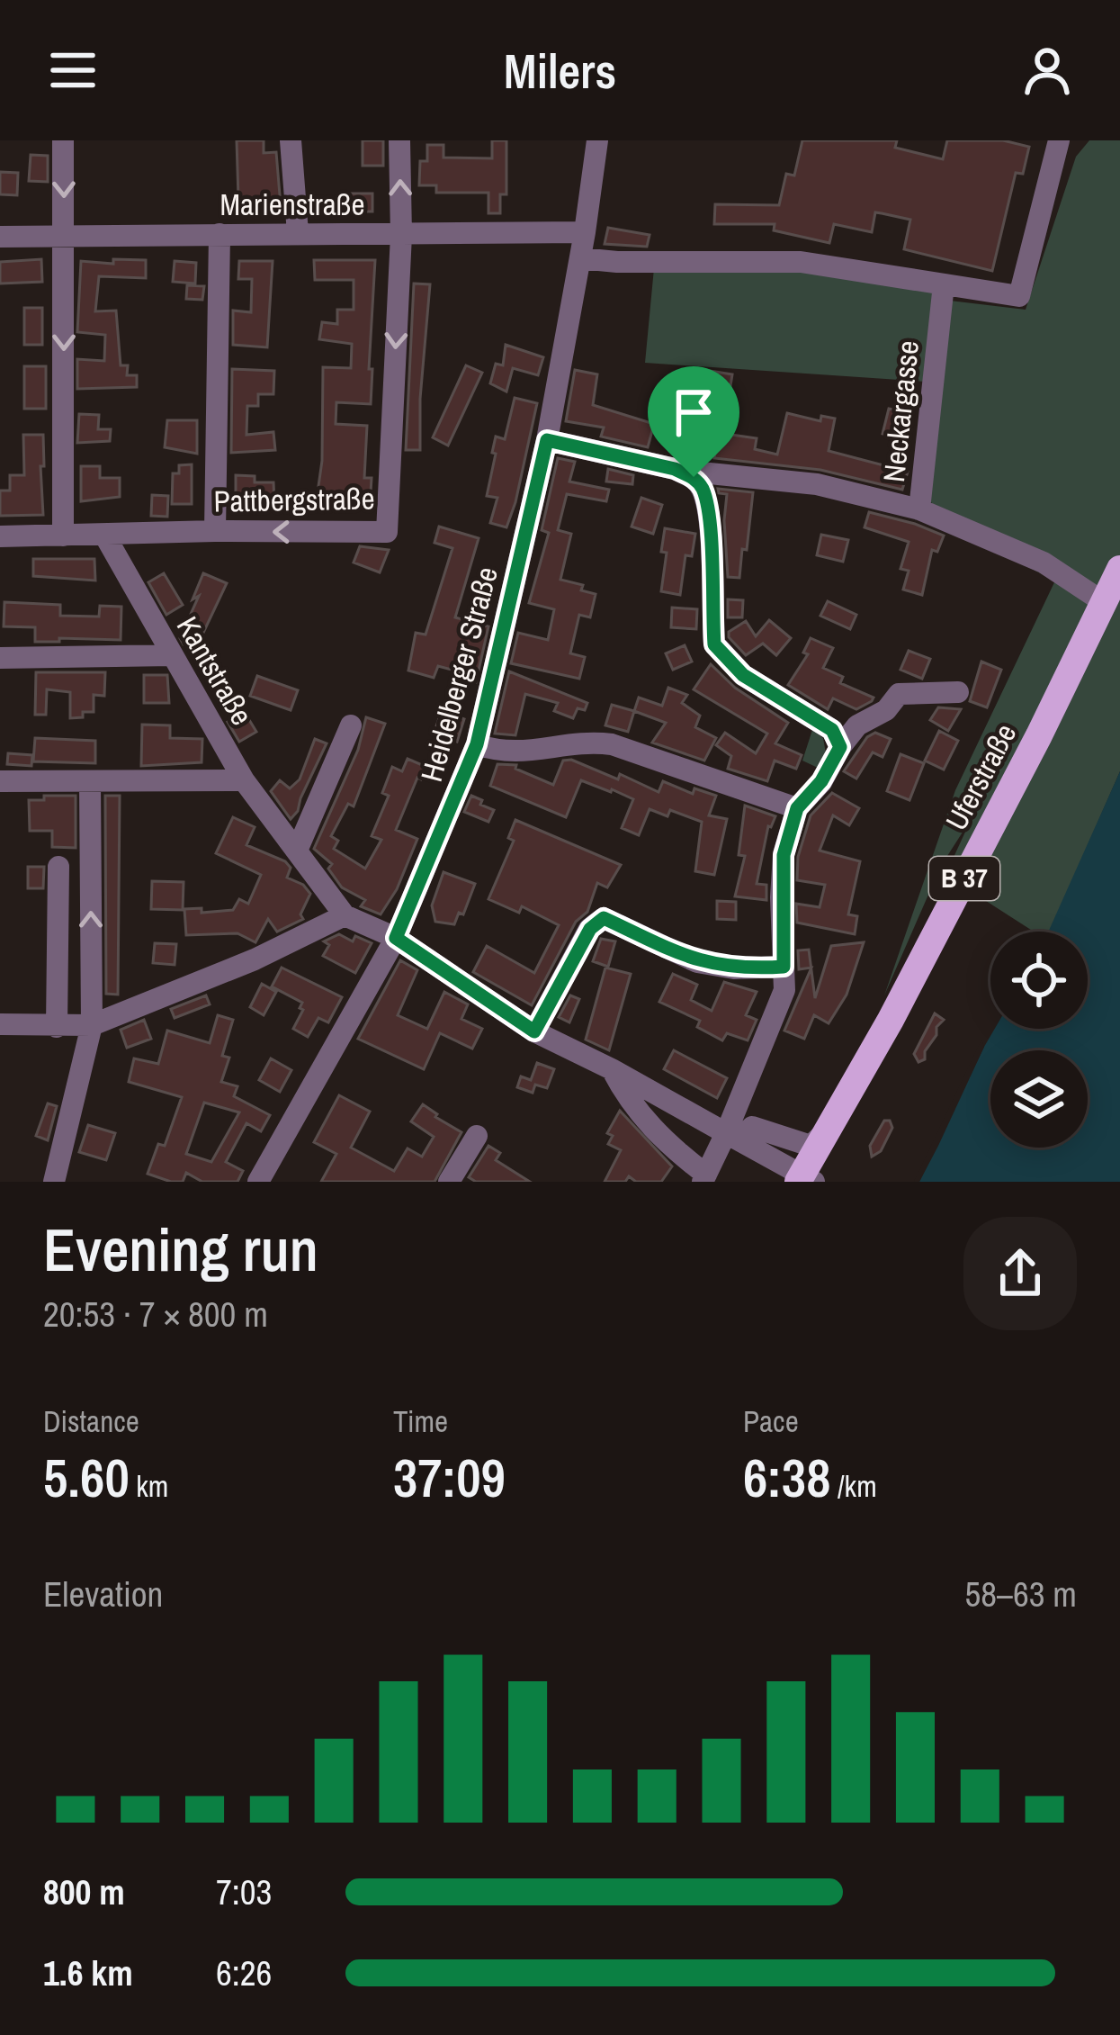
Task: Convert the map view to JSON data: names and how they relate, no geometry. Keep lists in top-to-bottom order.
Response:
{
  "streets": {
    "main road": ["Uferstraße", "B 37"],
    "street": [
      "Marienstraße",
      "Neckargasse",
      "Pattbergstraße",
      "Kantstraße",
      "Heidelberger Straße"
    ]
  },
  "crossings": [
    ["Marienstraße", "Pattbergstraße"],
    ["Marienstraße", "Heidelberger Straße"],
    ["Neckargasse", "Heidelberger Straße"],
    ["Pattbergstraße", "Kantstraße"]
  ],
  "page": {
    "header": "Milers",
    "heading": ["Evening run", "20:53 · 7 × 800 m"],
    "stats": [
      ["Distance", "5.60 km"],
      ["Time", "37:09"],
      ["Pace", "6:38 /km"]
    ],
    "chart": ["Elevation", "58–63 m"],
    "list": [
      {
        "name": "800 m",
        "note": "7:03"
      },
      {
        "name": "1.6 km",
        "note": "6:26"
      }
    ]
  }
}
